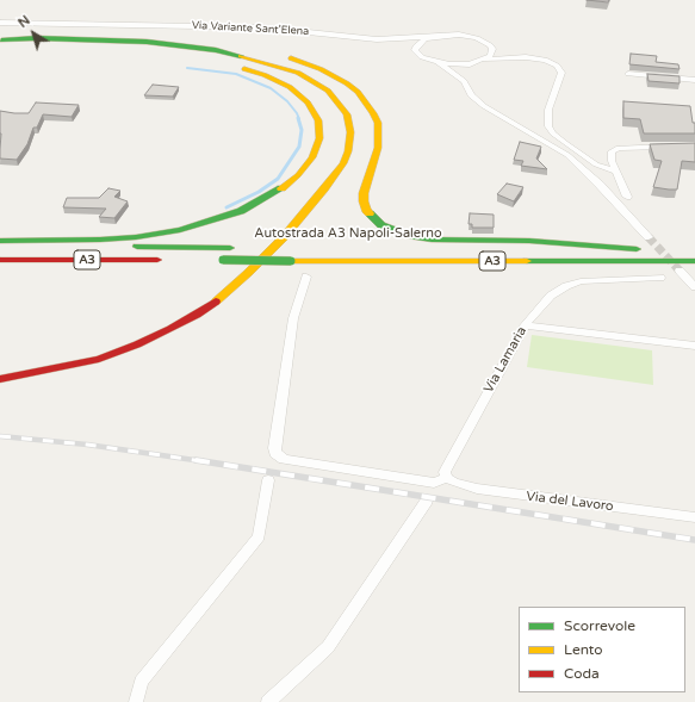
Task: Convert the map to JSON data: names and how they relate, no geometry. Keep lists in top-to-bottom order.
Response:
{
  "streets": {
    "highway": ["Autostrada A3 Napoli-Salerno", "A3"],
    "street": ["Via Variante Sant'Elena", "Via Lamaria", "Via del Lavoro"]
  },
  "crossings": [
    ["Via Lamaria", "Via del Lavoro"]
  ],
  "legend": ["Scorrevole", "Lento", "Coda"],
  "north": "top left"
}
